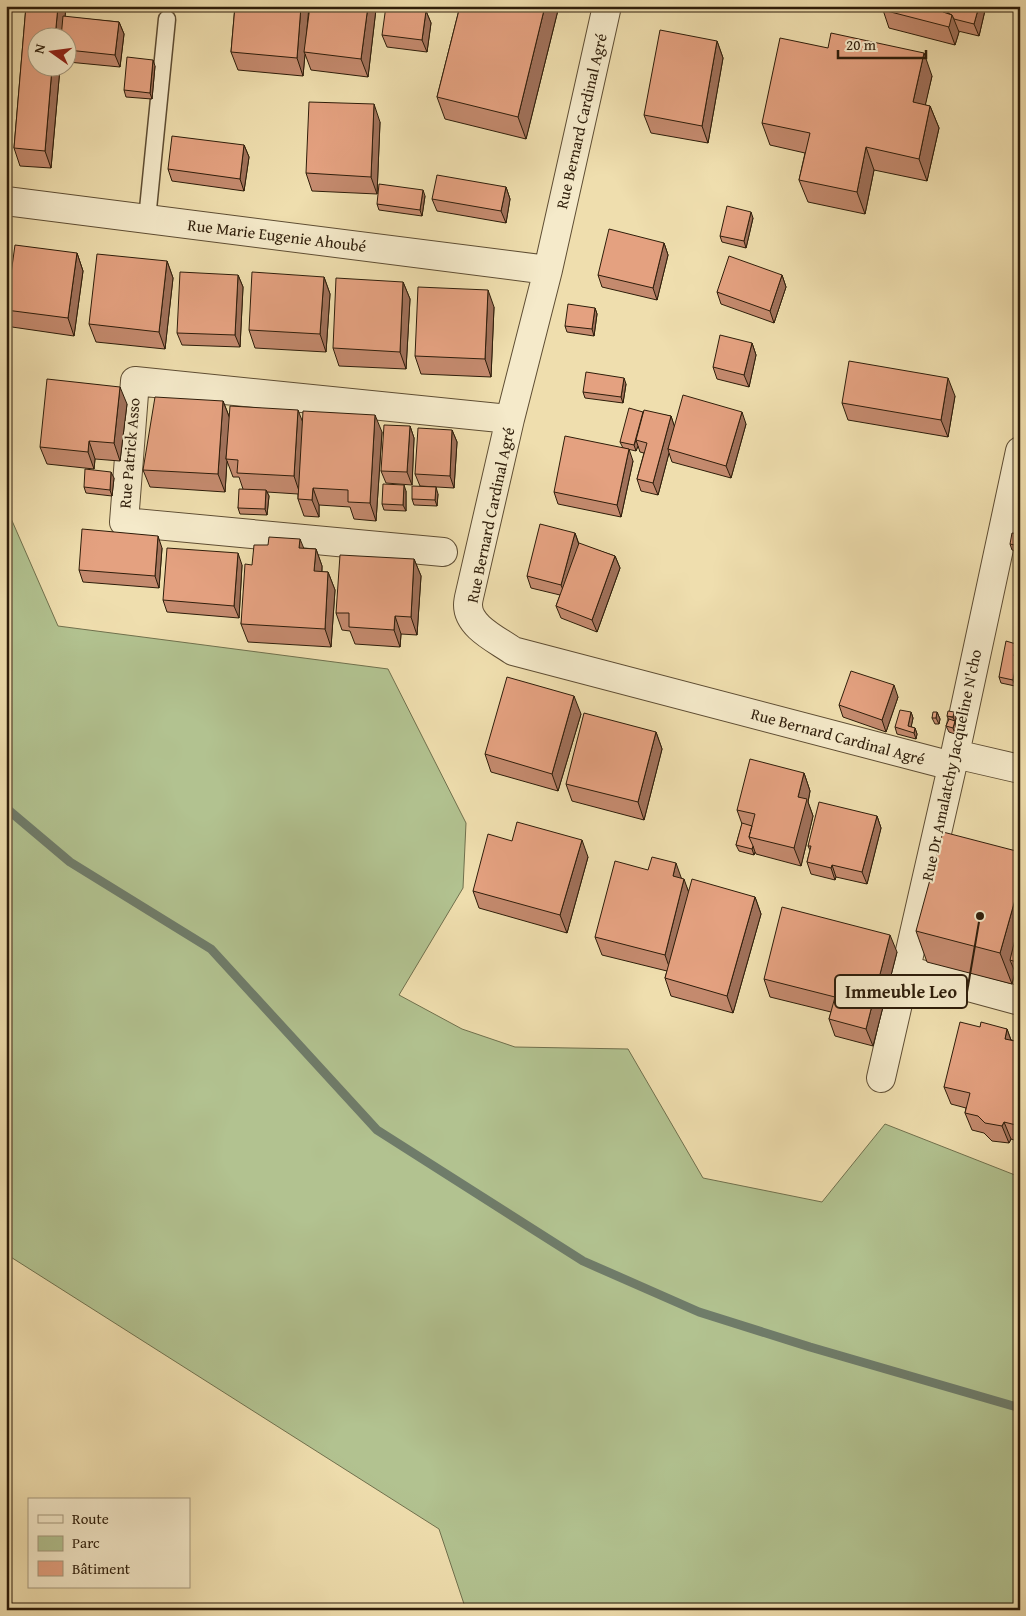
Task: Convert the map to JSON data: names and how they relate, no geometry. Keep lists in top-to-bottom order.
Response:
{
  "streets": {
    "street": [
      "Rue Bernard Cardinal Agré",
      "Rue Marie Eugenie Ahoubé",
      "Rue Patrick Asso",
      "Rue Dr Amalatchy Jacqueline N'cho"
    ]
  },
  "crossings": [
    ["Rue Bernard Cardinal Agré", "Rue Marie Eugenie Ahoubé"],
    ["Rue Bernard Cardinal Agré", "Rue Patrick Asso"],
    ["Rue Bernard Cardinal Agré", "Rue Dr Amalatchy Jacqueline N'cho"]
  ],
  "places": ["Immeuble Leo"],
  "legend": ["Route", "Parc", "Bâtiment"],
  "scale_bar": "20 m",
  "north": "left"
}
